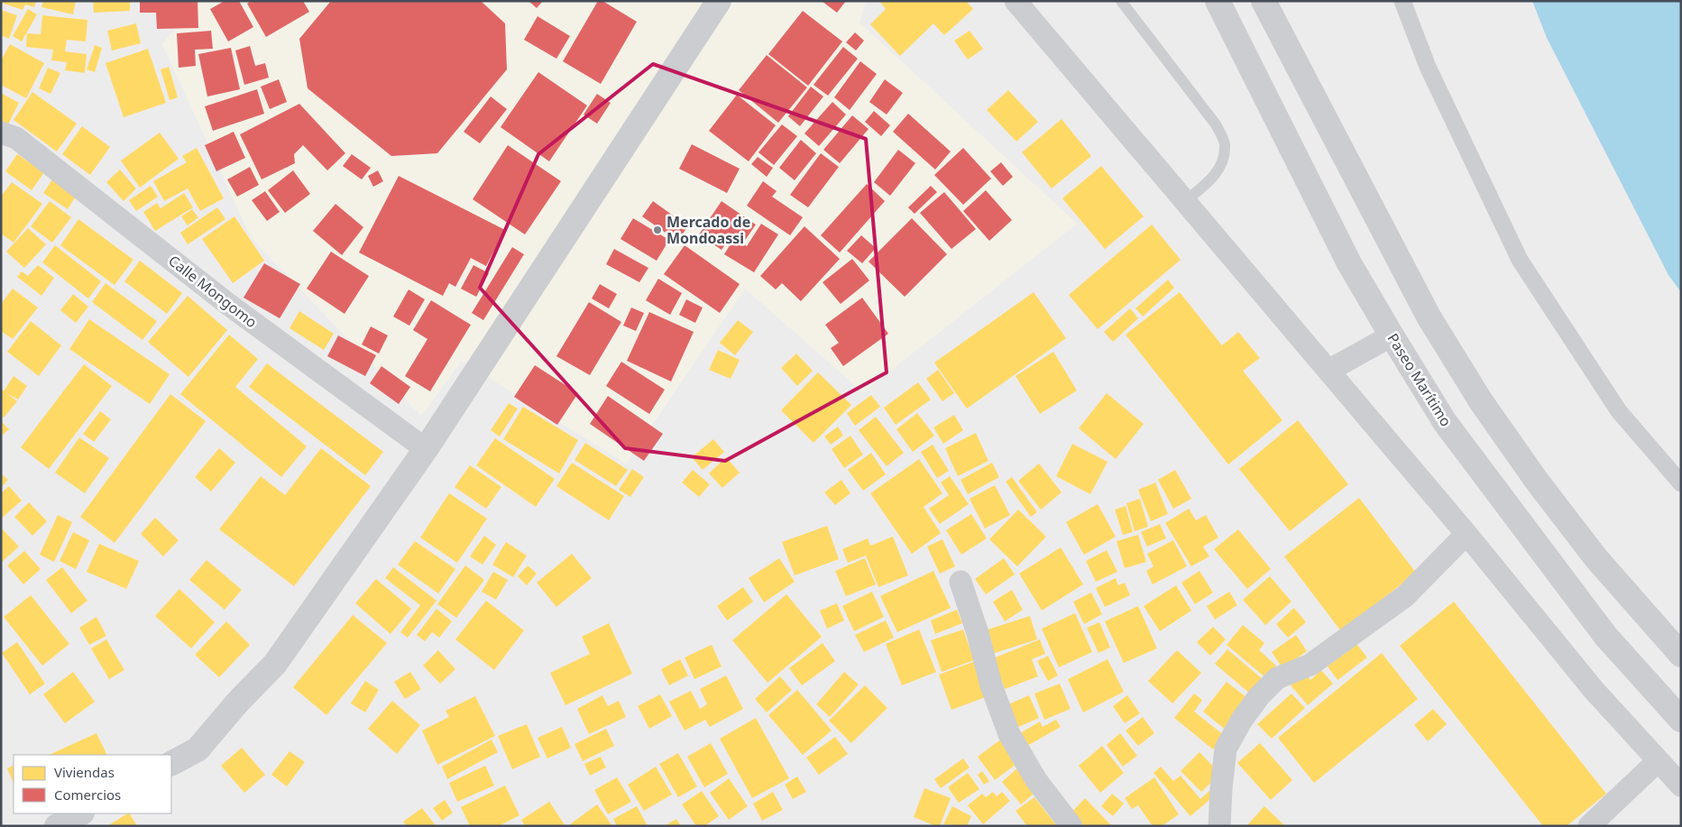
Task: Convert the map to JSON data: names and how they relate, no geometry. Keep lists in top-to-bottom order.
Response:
{
  "streets": {
    "main road": ["Paseo Marítimo"],
    "street": ["Calle Mongomo"]
  },
  "places": ["Mercado de Mondoassi"],
  "legend": ["Viviendas", "Comercios"]
}
